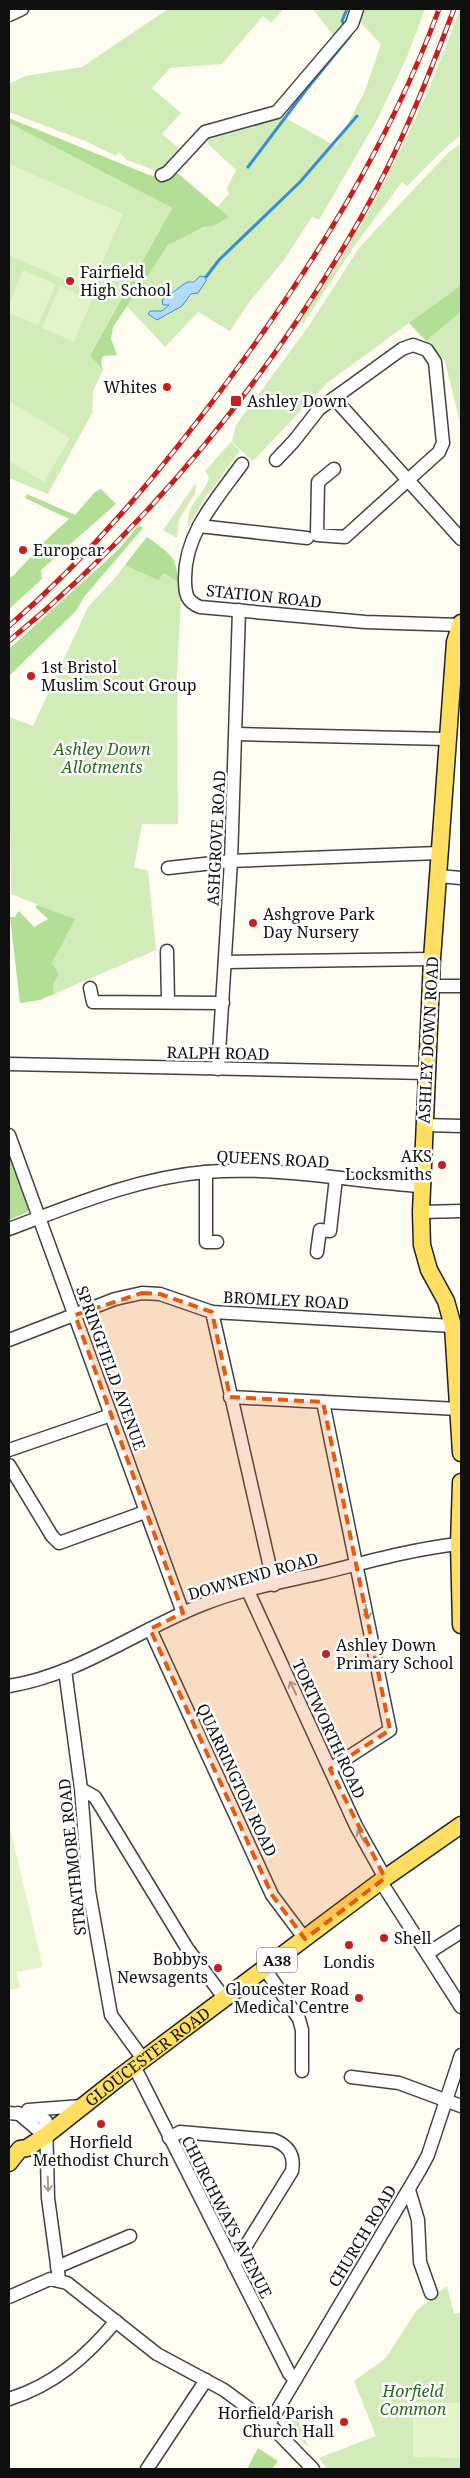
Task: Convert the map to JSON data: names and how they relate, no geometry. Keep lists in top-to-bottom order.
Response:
{
  "streets": {
    "main road": ["ASHLEY DOWN ROAD", "A38", "GLOUCESTER ROAD"],
    "street": [
      "STATION ROAD",
      "ASHGROVE ROAD",
      "RALPH ROAD",
      "QUEENS ROAD",
      "BROMLEY ROAD",
      "SPRINGFIELD AVENUE",
      "DOWNEND ROAD",
      "TORTWORTH ROAD",
      "QUARRINGTON ROAD",
      "STRATHMORE ROAD",
      "CHURCHWAYS AVENUE",
      "CHURCH ROAD"
    ]
  },
  "crossings": [
    ["STATION ROAD", "ASHGROVE ROAD"],
    ["STATION ROAD", "ASHLEY DOWN ROAD"],
    ["ASHGROVE ROAD", "RALPH ROAD"],
    ["ASHLEY DOWN ROAD", "RALPH ROAD"],
    ["ASHLEY DOWN ROAD", "QUEENS ROAD"],
    ["ASHLEY DOWN ROAD", "BROMLEY ROAD"],
    ["QUEENS ROAD", "SPRINGFIELD AVENUE"],
    ["BROMLEY ROAD", "SPRINGFIELD AVENUE"],
    ["SPRINGFIELD AVENUE", "DOWNEND ROAD"],
    ["DOWNEND ROAD", "TORTWORTH ROAD"],
    ["DOWNEND ROAD", "QUARRINGTON ROAD"],
    ["DOWNEND ROAD", "STRATHMORE ROAD"],
    ["TORTWORTH ROAD", "GLOUCESTER ROAD"],
    ["QUARRINGTON ROAD", "GLOUCESTER ROAD"],
    ["STRATHMORE ROAD", "GLOUCESTER ROAD"],
    ["STRATHMORE ROAD", "CHURCHWAYS AVENUE"],
    ["GLOUCESTER ROAD", "CHURCHWAYS AVENUE"],
    ["CHURCHWAYS AVENUE", "CHURCH ROAD"]
  ],
  "one_way": ["TORTWORTH ROAD"],
  "parks": ["Ashley Down Allotments", "Horfield Common"],
  "places": {
    "other": [
      "Fairfield High School",
      "Whites",
      "Europcar",
      "1st Bristol Muslim Scout Group",
      "Ashgrove Park Day Nursery",
      "AKS Locksmiths",
      "Ashley Down Primary School",
      "Shell",
      "Londis",
      "Bobbys Newsagents",
      "Gloucester Road Medical Centre",
      "Horfield Methodist Church",
      "Horfield Parish Church Hall"
    ],
    "transit": ["Ashley Down"]
  }
}
